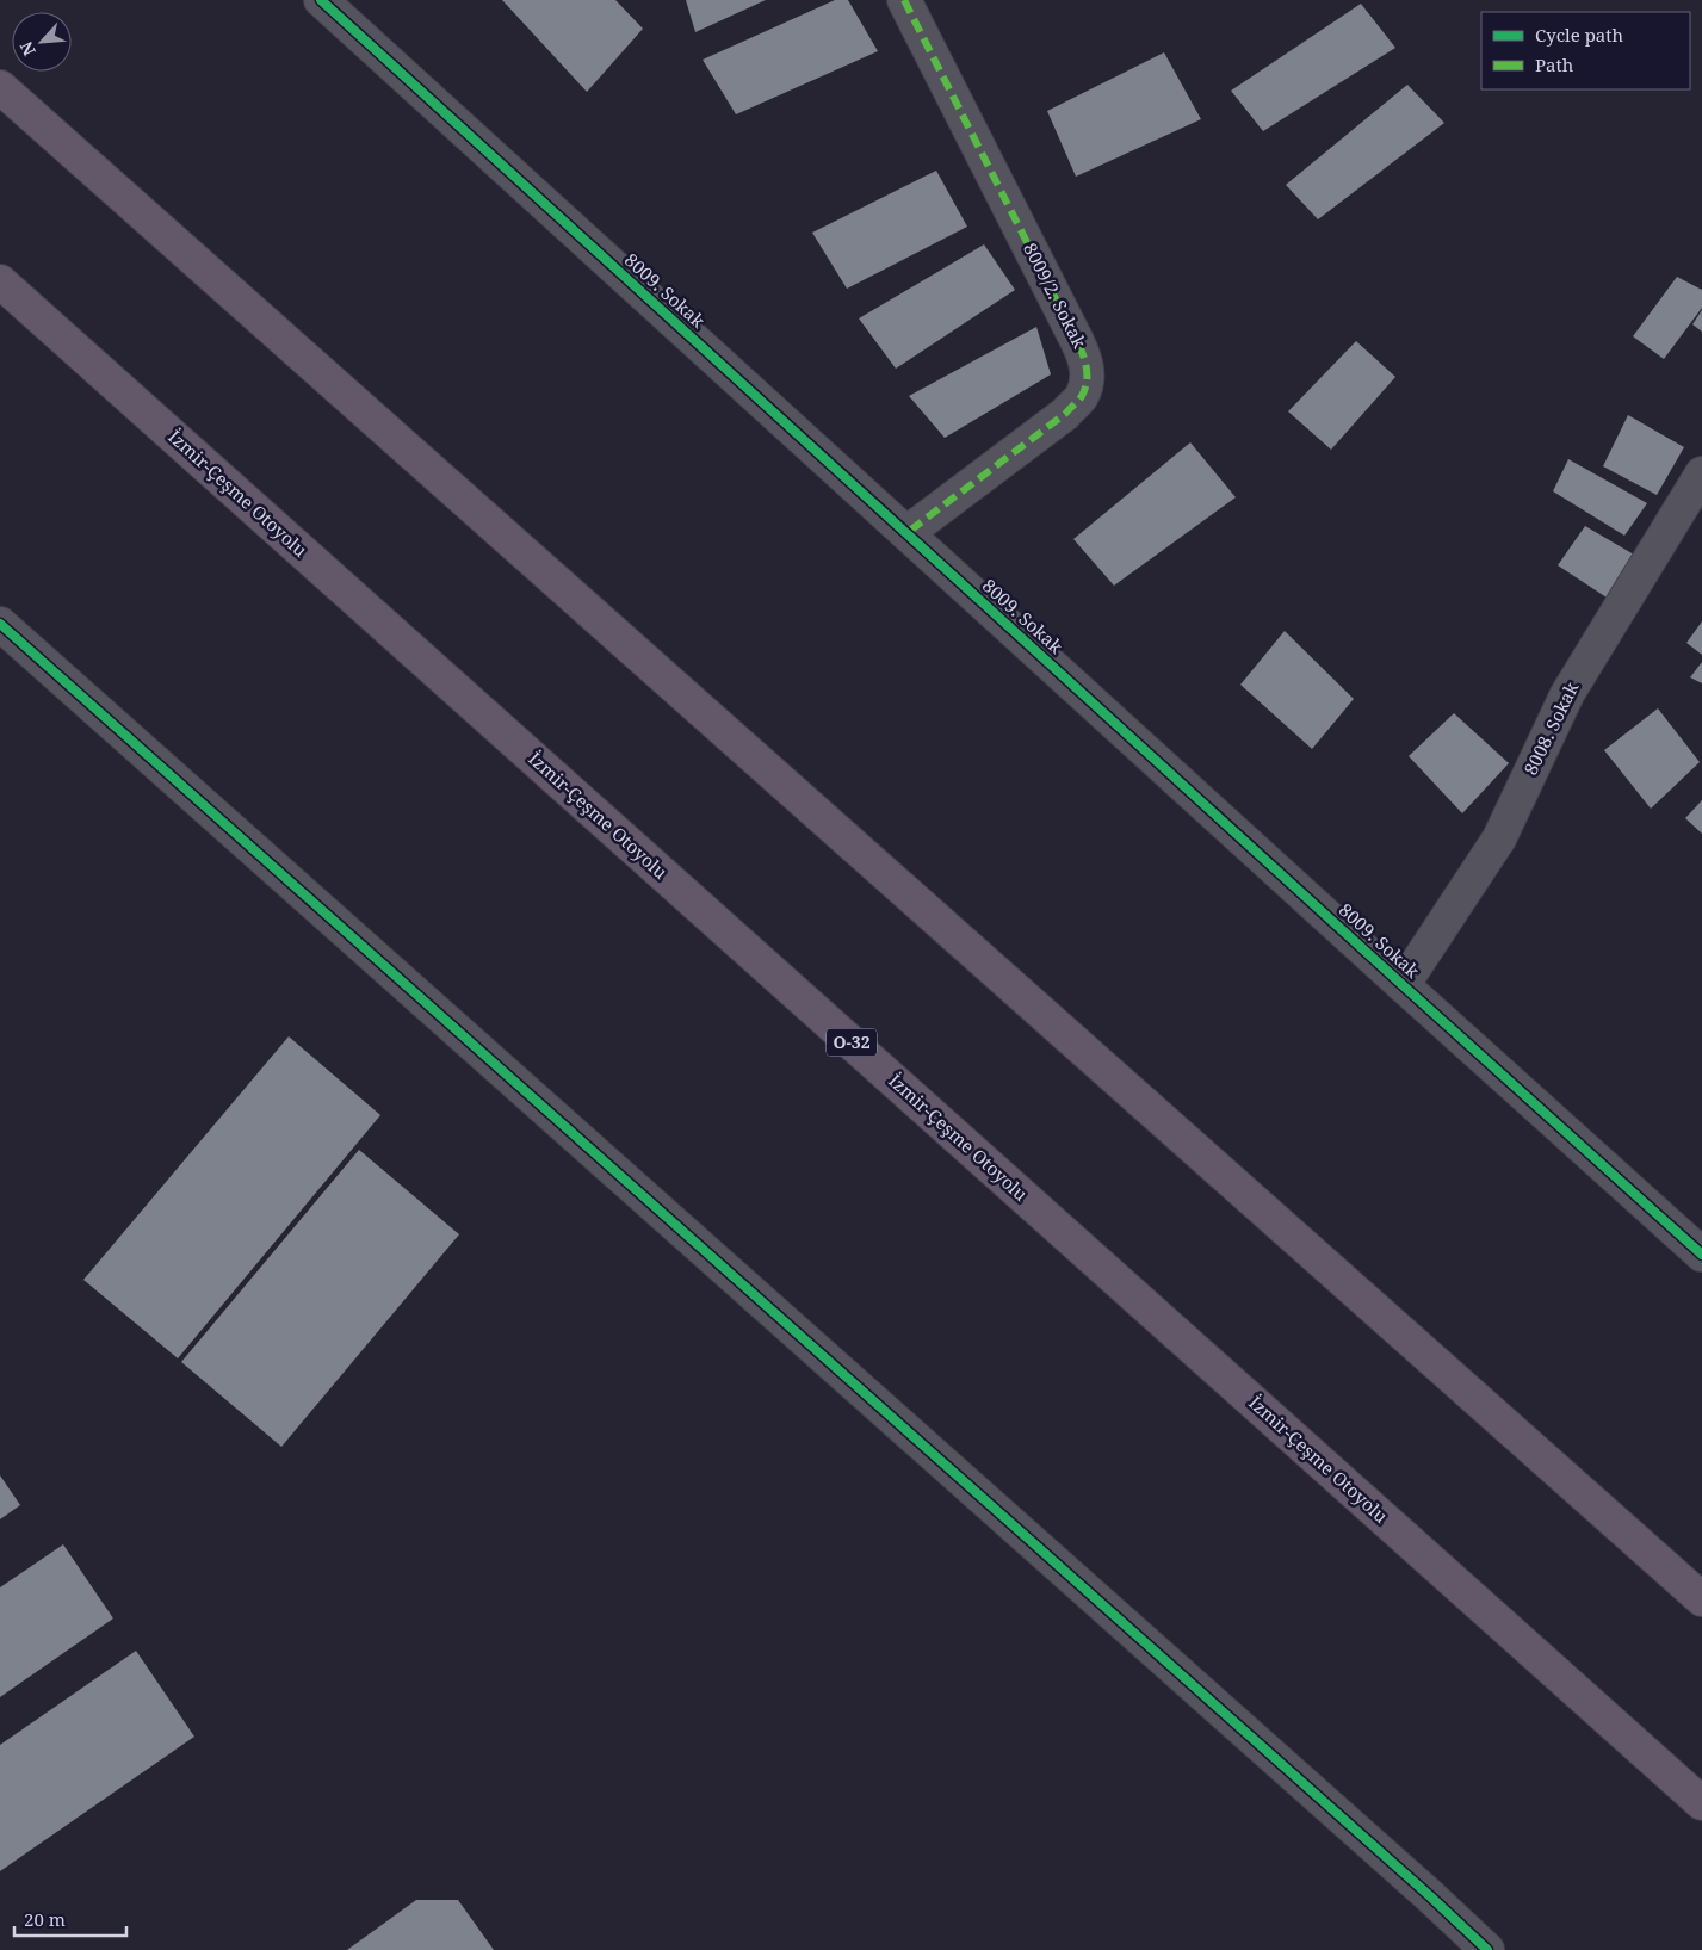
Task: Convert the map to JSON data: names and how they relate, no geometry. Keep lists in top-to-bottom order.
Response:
{
  "streets": {
    "highway": ["İzmir-Çeşme Otoyolu", "O-32"],
    "street": ["8009. Sokak", "8009/2. Sokak", "8008. Sokak"]
  },
  "crossings": [
    ["8009. Sokak", "8009/2. Sokak"],
    ["8009. Sokak", "8008. Sokak"]
  ],
  "legend": ["Cycle path", "Path"],
  "scale_bar": "20 m",
  "north": "bottom left"
}
